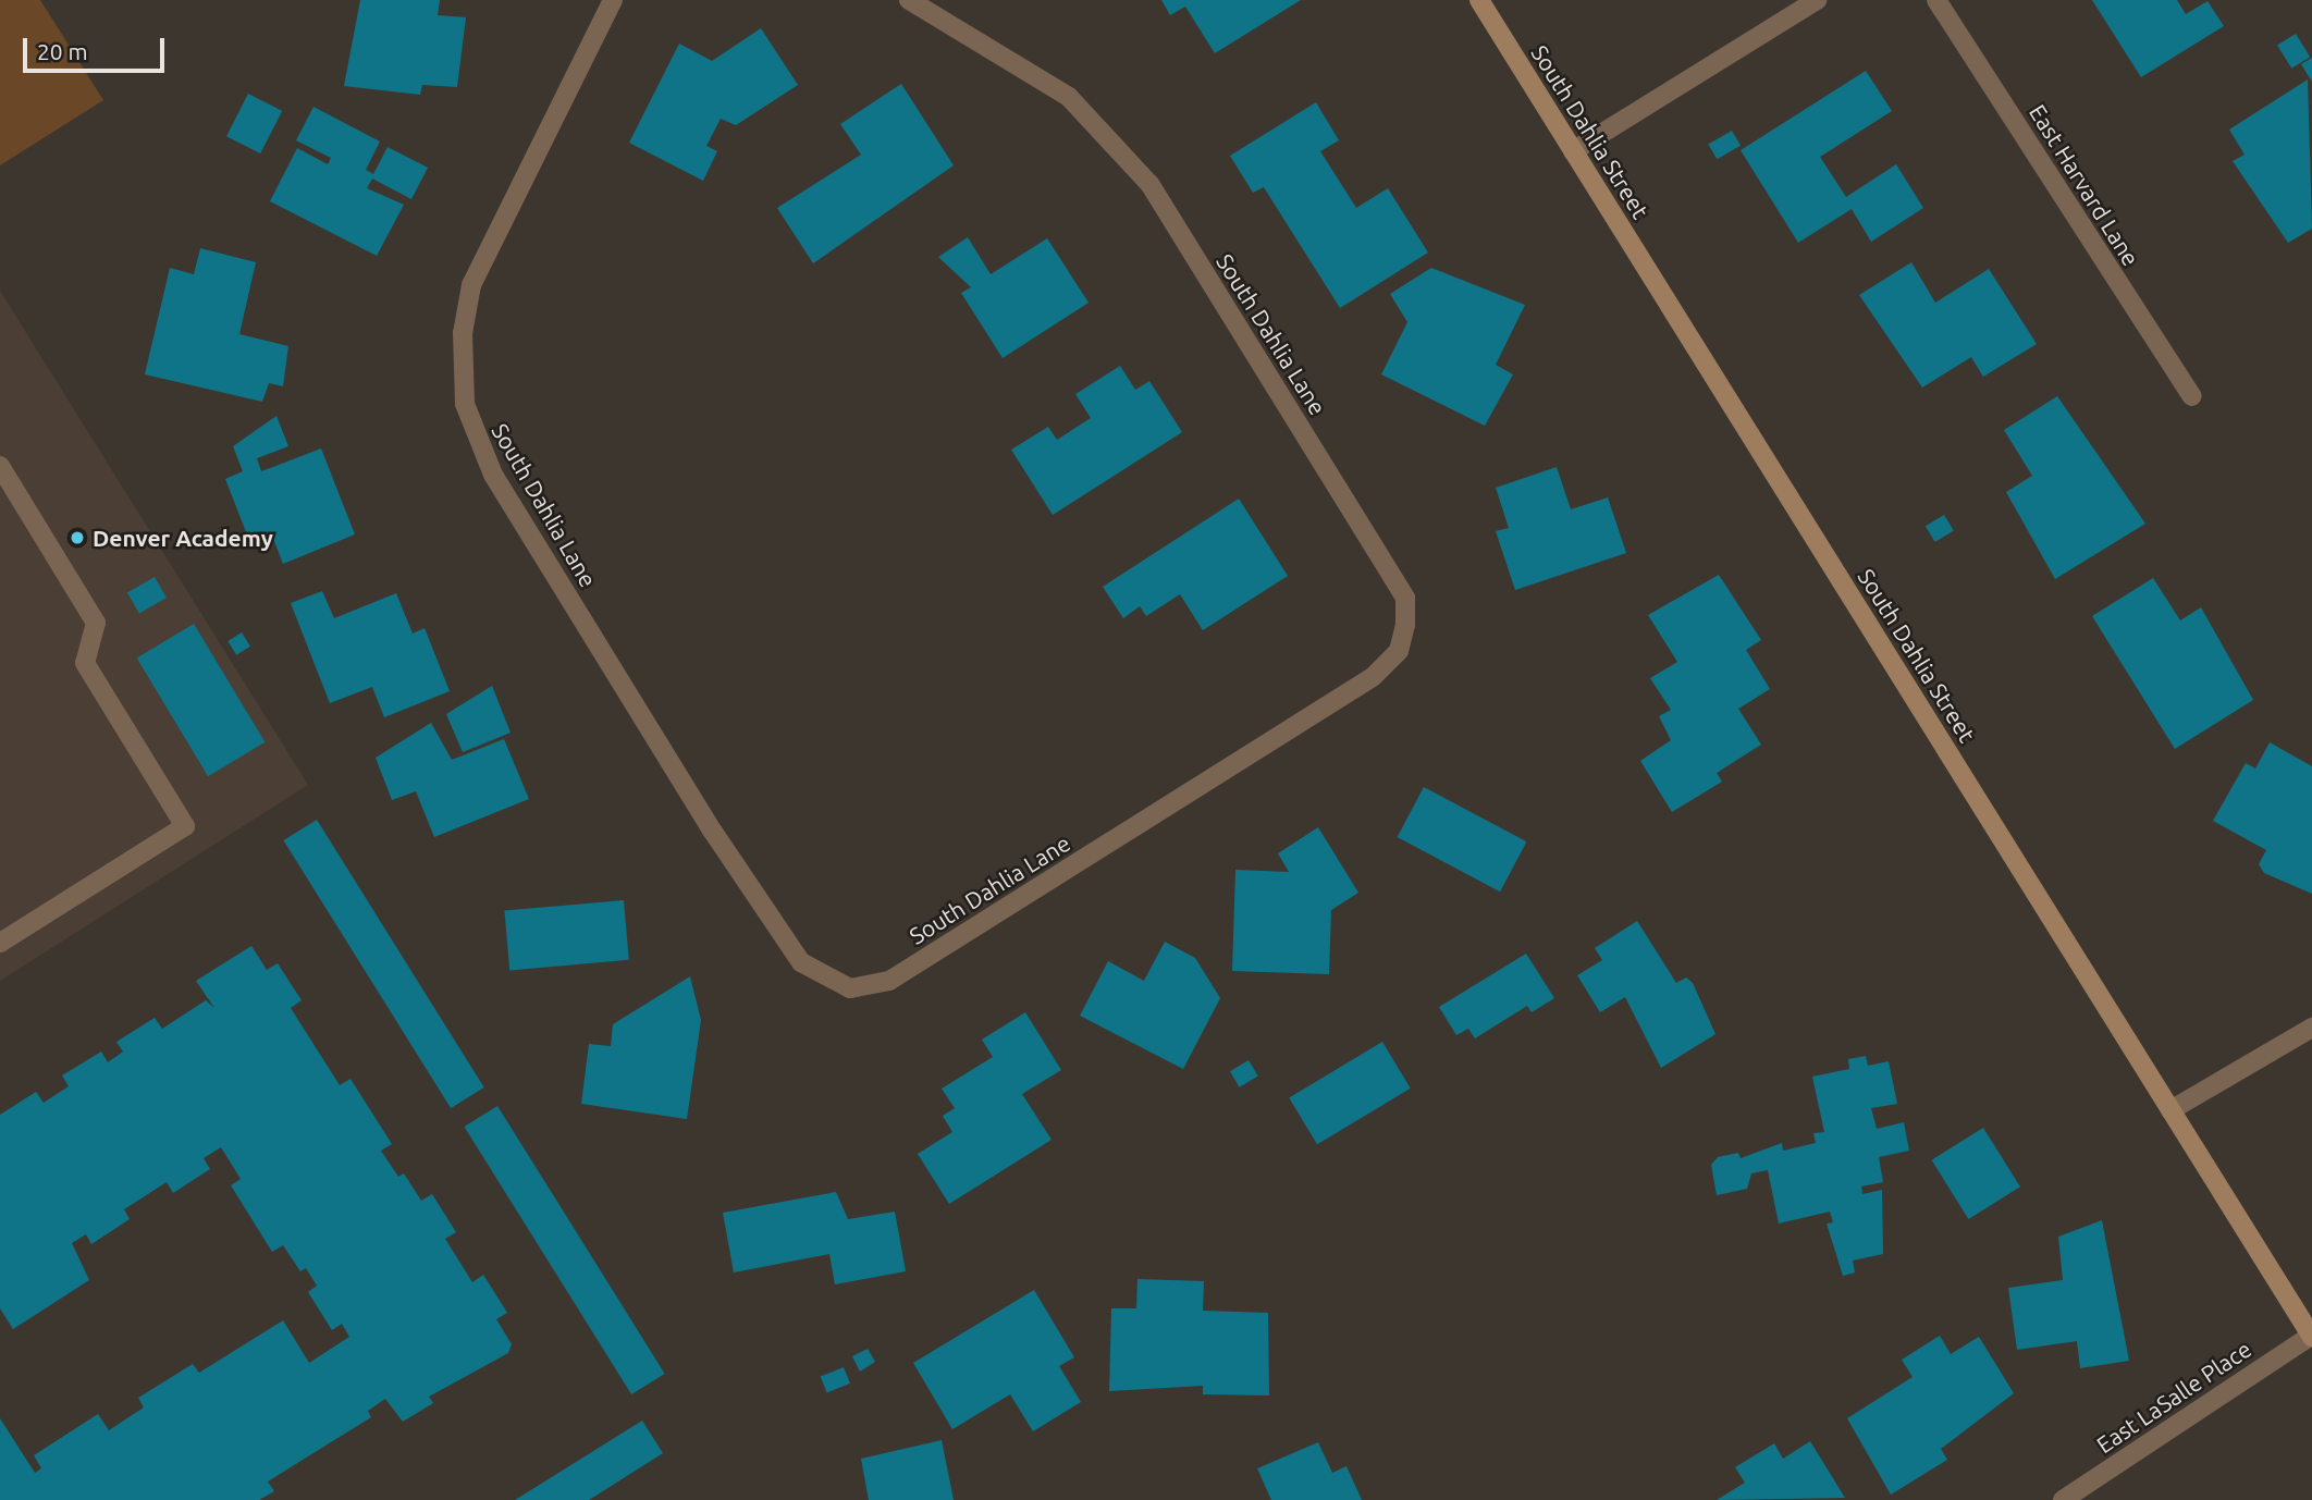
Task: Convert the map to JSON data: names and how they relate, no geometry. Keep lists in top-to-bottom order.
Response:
{
  "streets": {
    "street": [
      "South Dahlia Street",
      "East Harvard Lane",
      "South Dahlia Lane",
      "East LaSalle Place"
    ]
  },
  "crossings": [
    ["South Dahlia Street", "East LaSalle Place"]
  ],
  "places": ["Denver Academy"],
  "scale_bar": "20 m"
}
